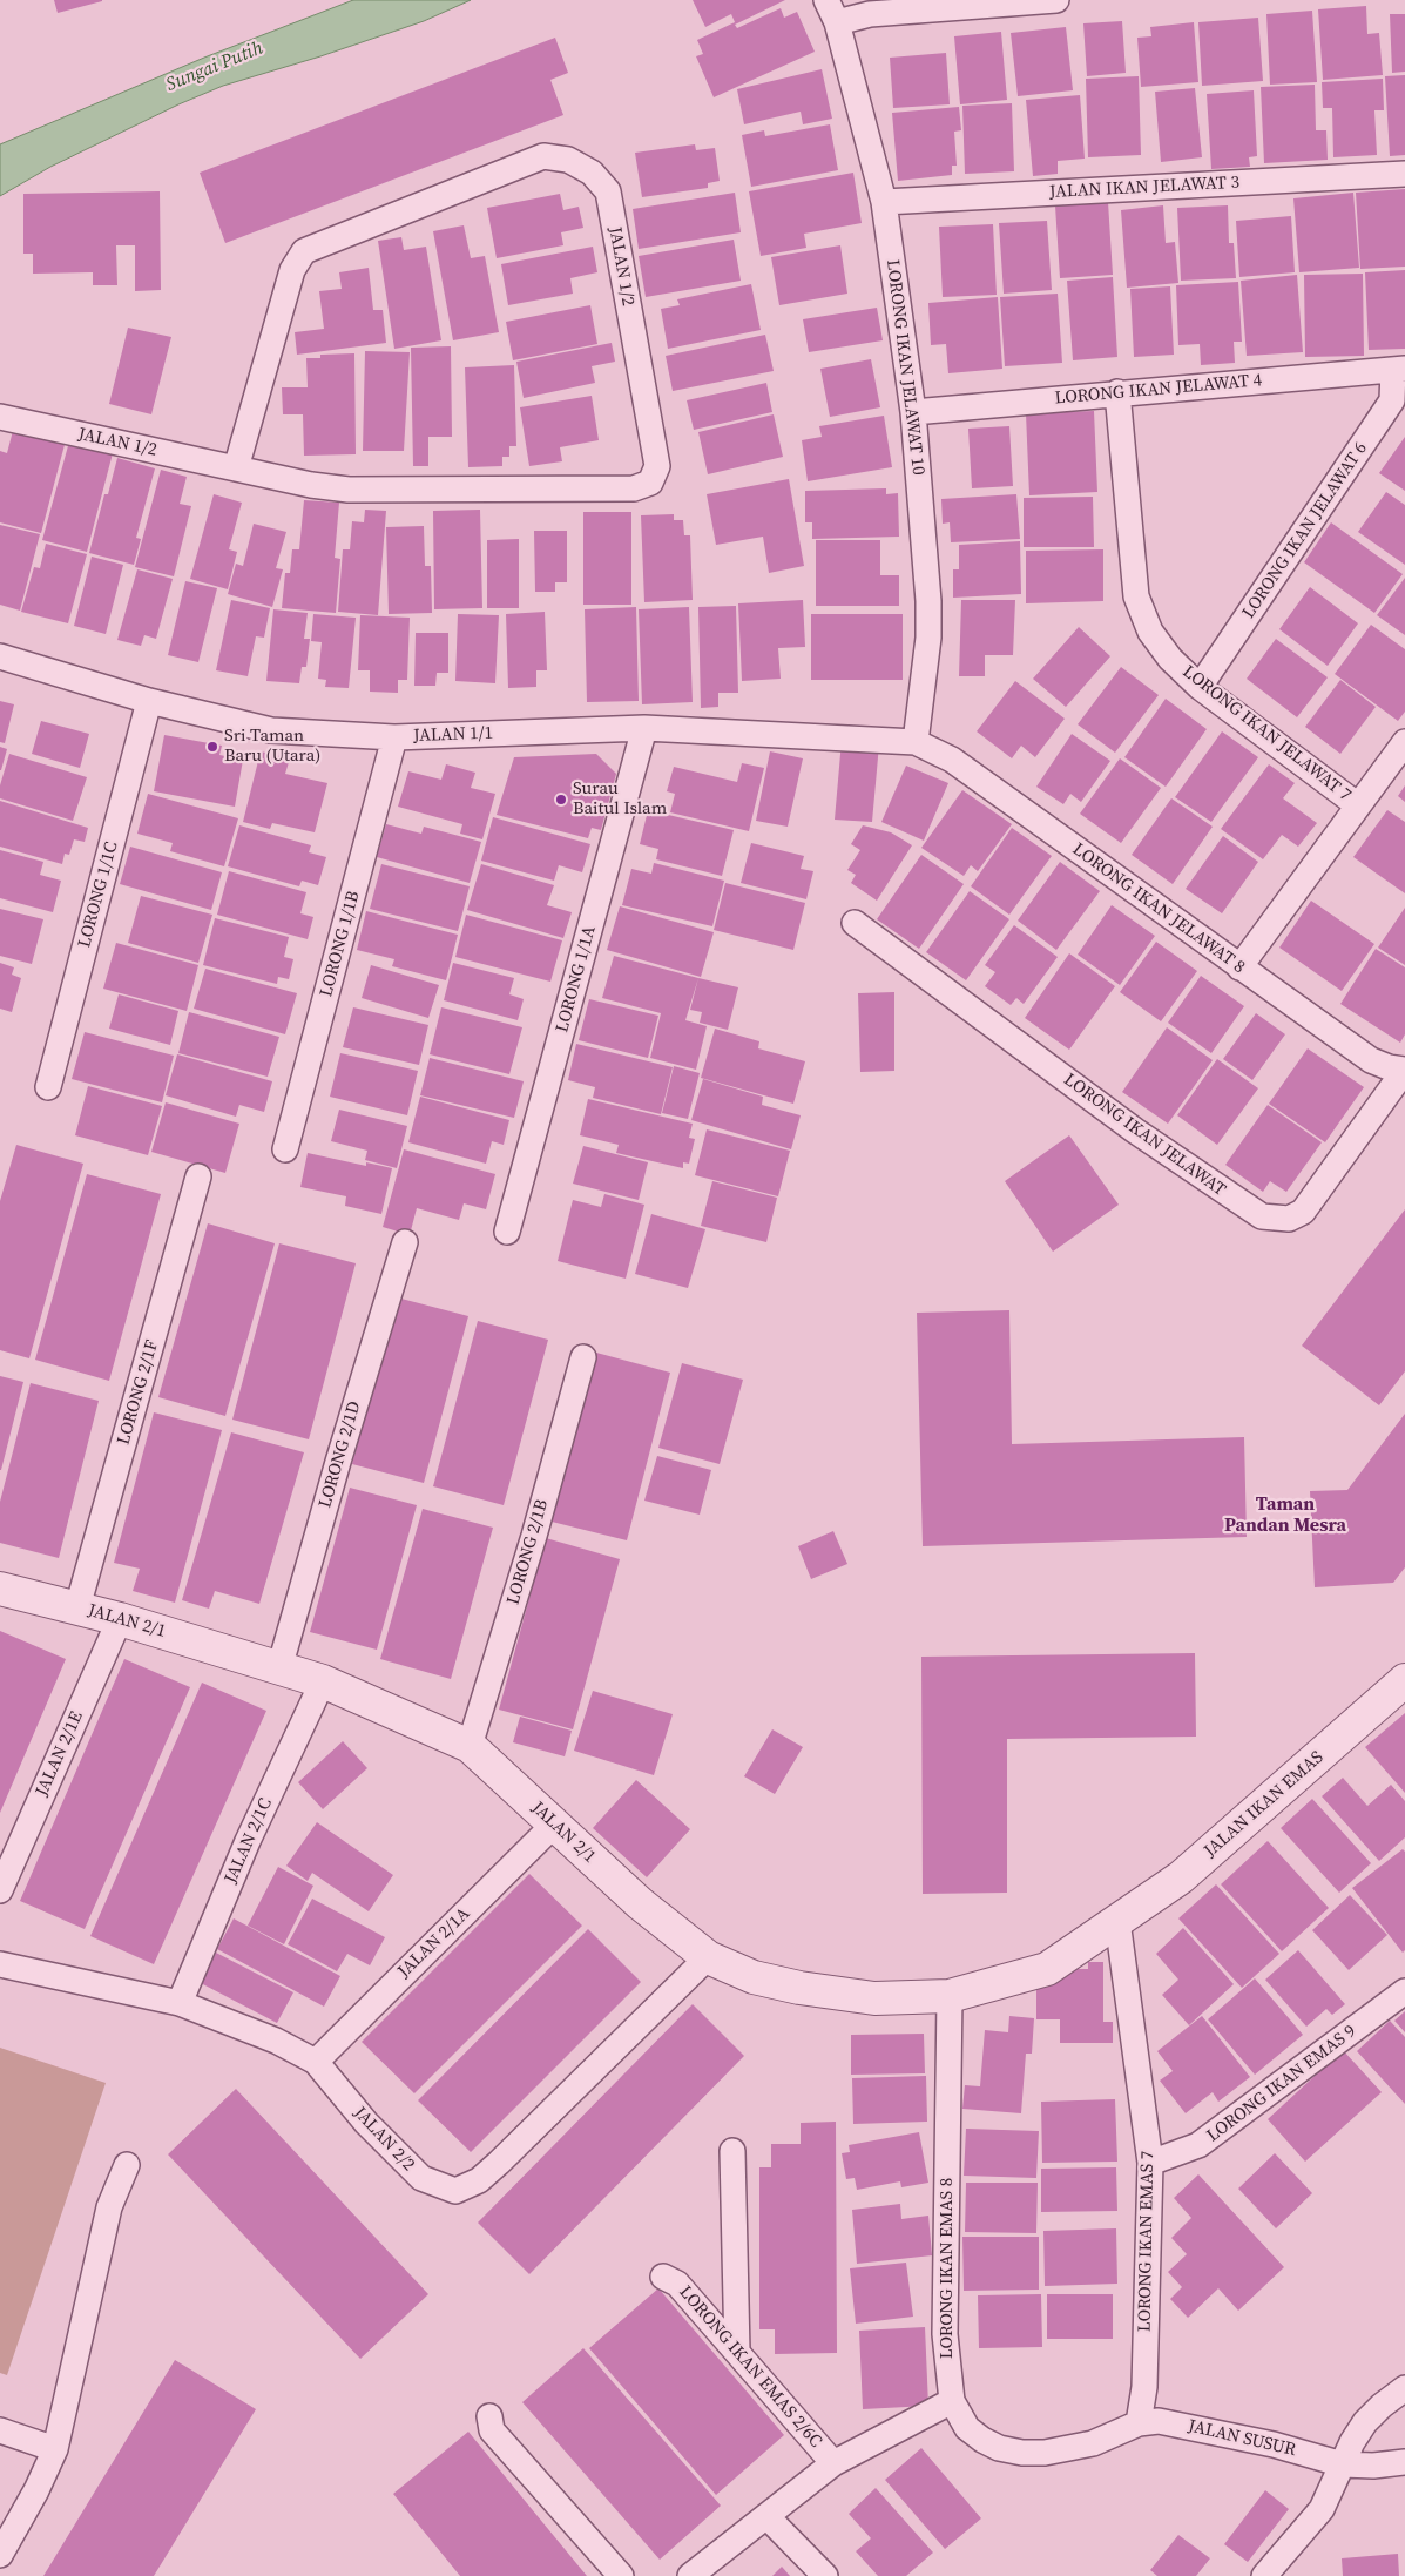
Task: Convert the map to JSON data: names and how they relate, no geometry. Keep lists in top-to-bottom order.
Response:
{
  "streets": {
    "street": [
      "JALAN IKAN JELAWAT 3",
      "JALAN 1/2",
      "LORONG IKAN JELAWAT 10",
      "LORONG IKAN JELAWAT 4",
      "LORONG IKAN JELAWAT 6",
      "LORONG IKAN JELAWAT 7",
      "JALAN 1/1",
      "LORONG 1/1C",
      "LORONG IKAN JELAWAT 8",
      "LORONG 1/1B",
      "LORONG 1/1A",
      "LORONG IKAN JELAWAT",
      "LORONG 2/1F",
      "LORONG 2/1D",
      "LORONG 2/1B",
      "JALAN 2/1",
      "JALAN 2/1E",
      "JALAN IKAN EMAS",
      "JALAN 2/1C",
      "JALAN 2/1A",
      "LORONG IKAN EMAS 9",
      "JALAN 2/2",
      "LORONG IKAN EMAS 7",
      "LORONG IKAN EMAS 8",
      "LORONG IKAN EMAS 2/6C",
      "JALAN SUSUR"
    ]
  },
  "crossings": [
    ["JALAN IKAN JELAWAT 3", "LORONG IKAN JELAWAT 10"],
    ["LORONG IKAN JELAWAT 10", "LORONG IKAN JELAWAT 4"],
    ["LORONG IKAN JELAWAT 10", "JALAN 1/1"],
    ["LORONG IKAN JELAWAT 10", "LORONG IKAN JELAWAT 8"],
    ["LORONG IKAN JELAWAT 4", "LORONG IKAN JELAWAT 6"],
    ["LORONG IKAN JELAWAT 4", "LORONG IKAN JELAWAT 7"],
    ["LORONG IKAN JELAWAT 6", "LORONG IKAN JELAWAT 7"],
    ["JALAN 1/1", "LORONG 1/1C"],
    ["JALAN 1/1", "LORONG IKAN JELAWAT 8"],
    ["JALAN 1/1", "LORONG 1/1B"],
    ["JALAN 1/1", "LORONG 1/1A"],
    ["LORONG IKAN JELAWAT 8", "LORONG IKAN JELAWAT"],
    ["LORONG 2/1F", "JALAN 2/1"],
    ["LORONG 2/1D", "JALAN 2/1"],
    ["LORONG 2/1B", "JALAN 2/1"],
    ["JALAN 2/1", "JALAN 2/1E"],
    ["JALAN 2/1", "JALAN IKAN EMAS"],
    ["JALAN 2/1", "JALAN 2/1C"],
    ["JALAN 2/1", "JALAN 2/1A"],
    ["JALAN 2/1", "JALAN 2/2"],
    ["JALAN 2/1", "LORONG IKAN EMAS 7"],
    ["JALAN 2/1", "LORONG IKAN EMAS 8"],
    ["JALAN IKAN EMAS", "LORONG IKAN EMAS 7"],
    ["JALAN 2/1C", "JALAN 2/2"],
    ["JALAN 2/1A", "JALAN 2/2"],
    ["LORONG IKAN EMAS 9", "LORONG IKAN EMAS 7"],
    ["LORONG IKAN EMAS 7", "JALAN SUSUR"]
  ],
  "districts": ["Taman Pandan Mesra"],
  "water": ["Sungai Putih"],
  "places": ["Sri Taman Baru (Utara)", "Surau Baitul Islam"]
}
